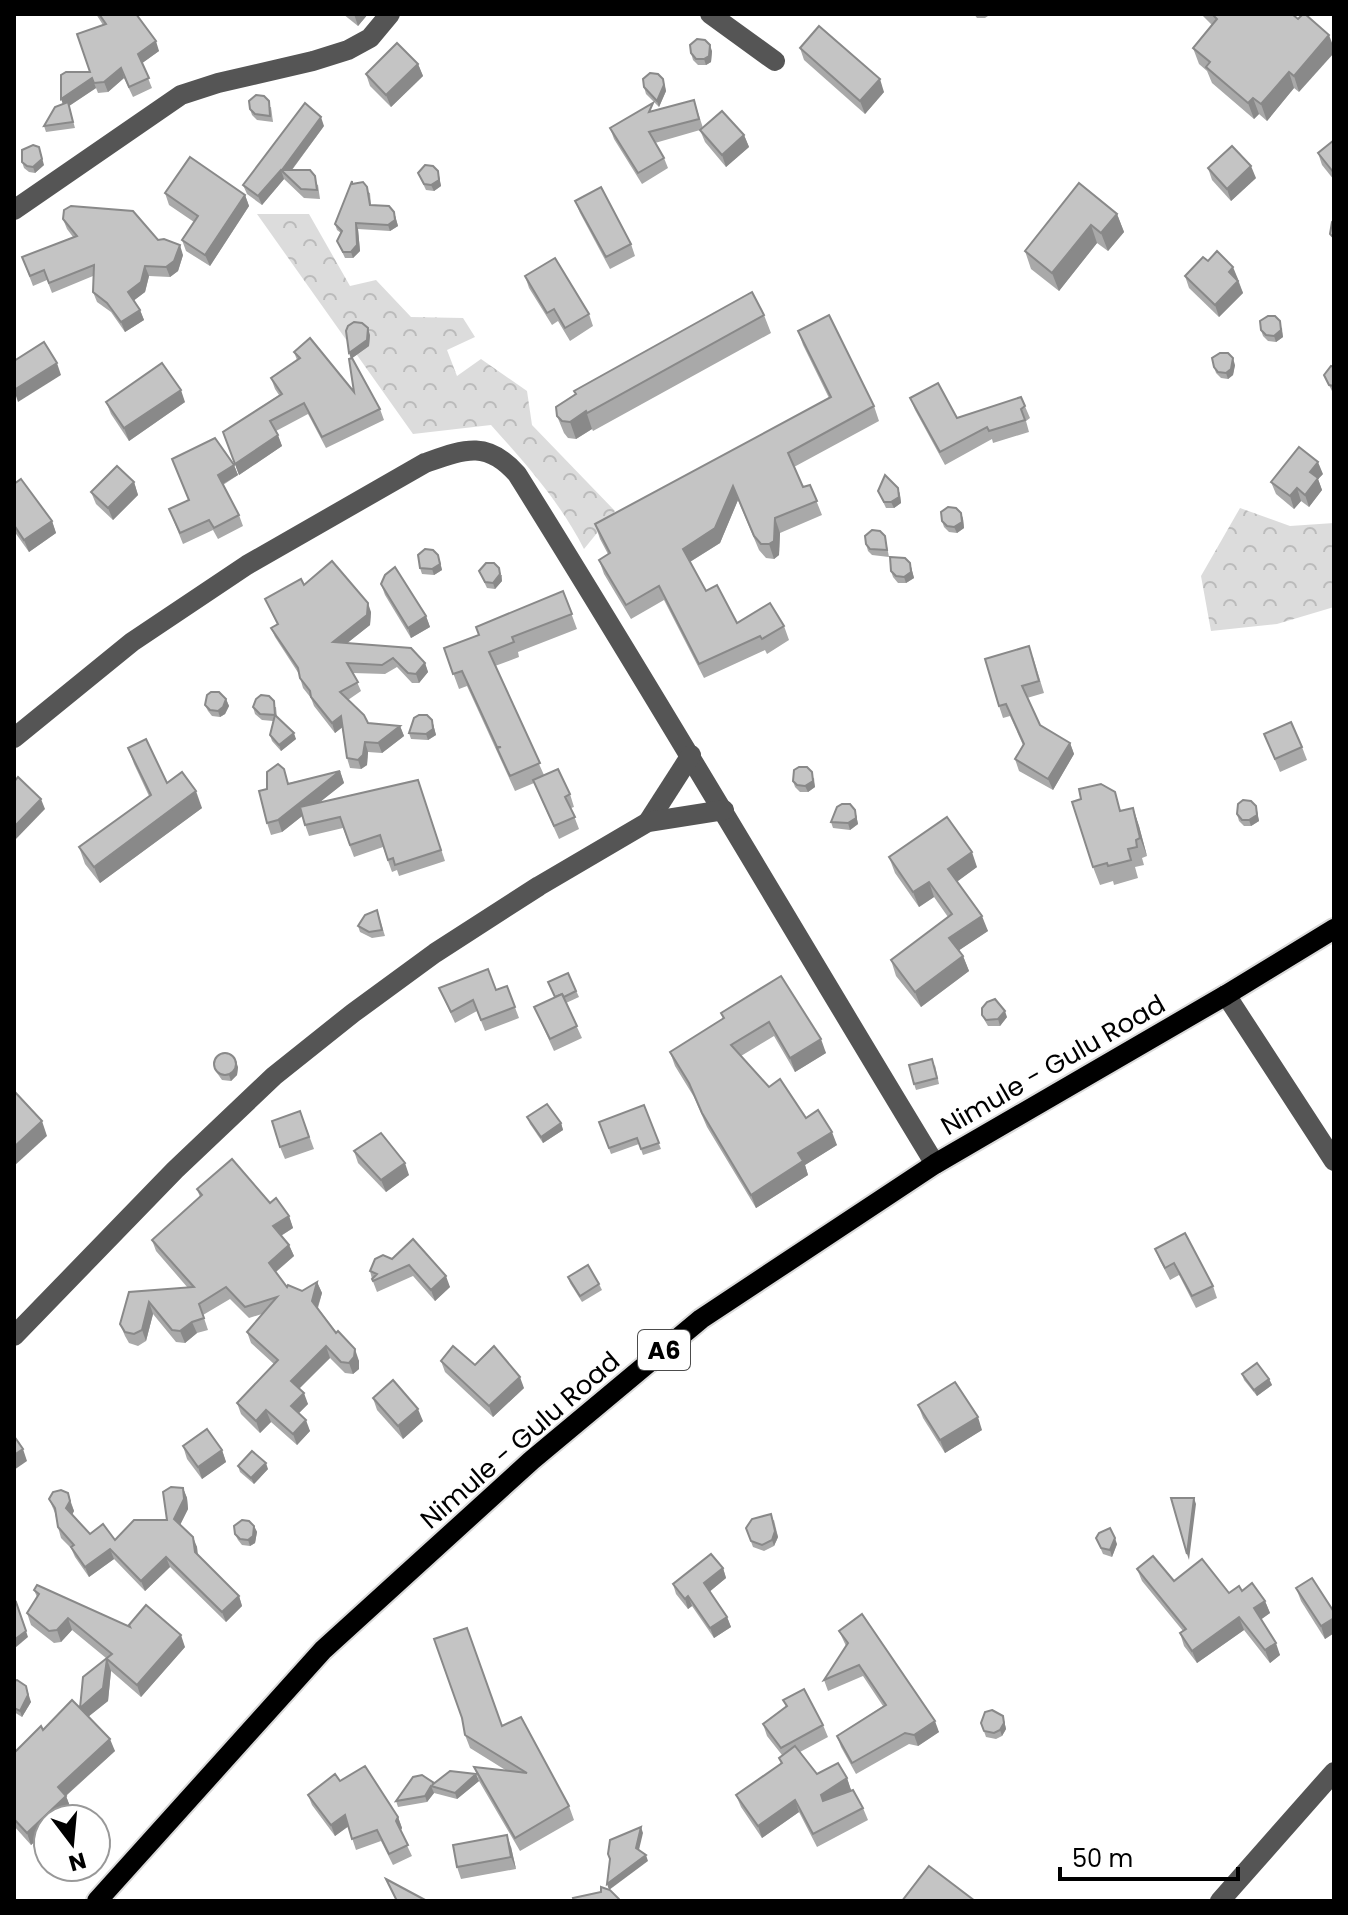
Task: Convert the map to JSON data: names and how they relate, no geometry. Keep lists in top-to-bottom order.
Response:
{
  "streets": {
    "main road": ["Nimule - Gulu Road", "A6"]
  },
  "scale_bar": "50 m",
  "north": "bottom"
}
